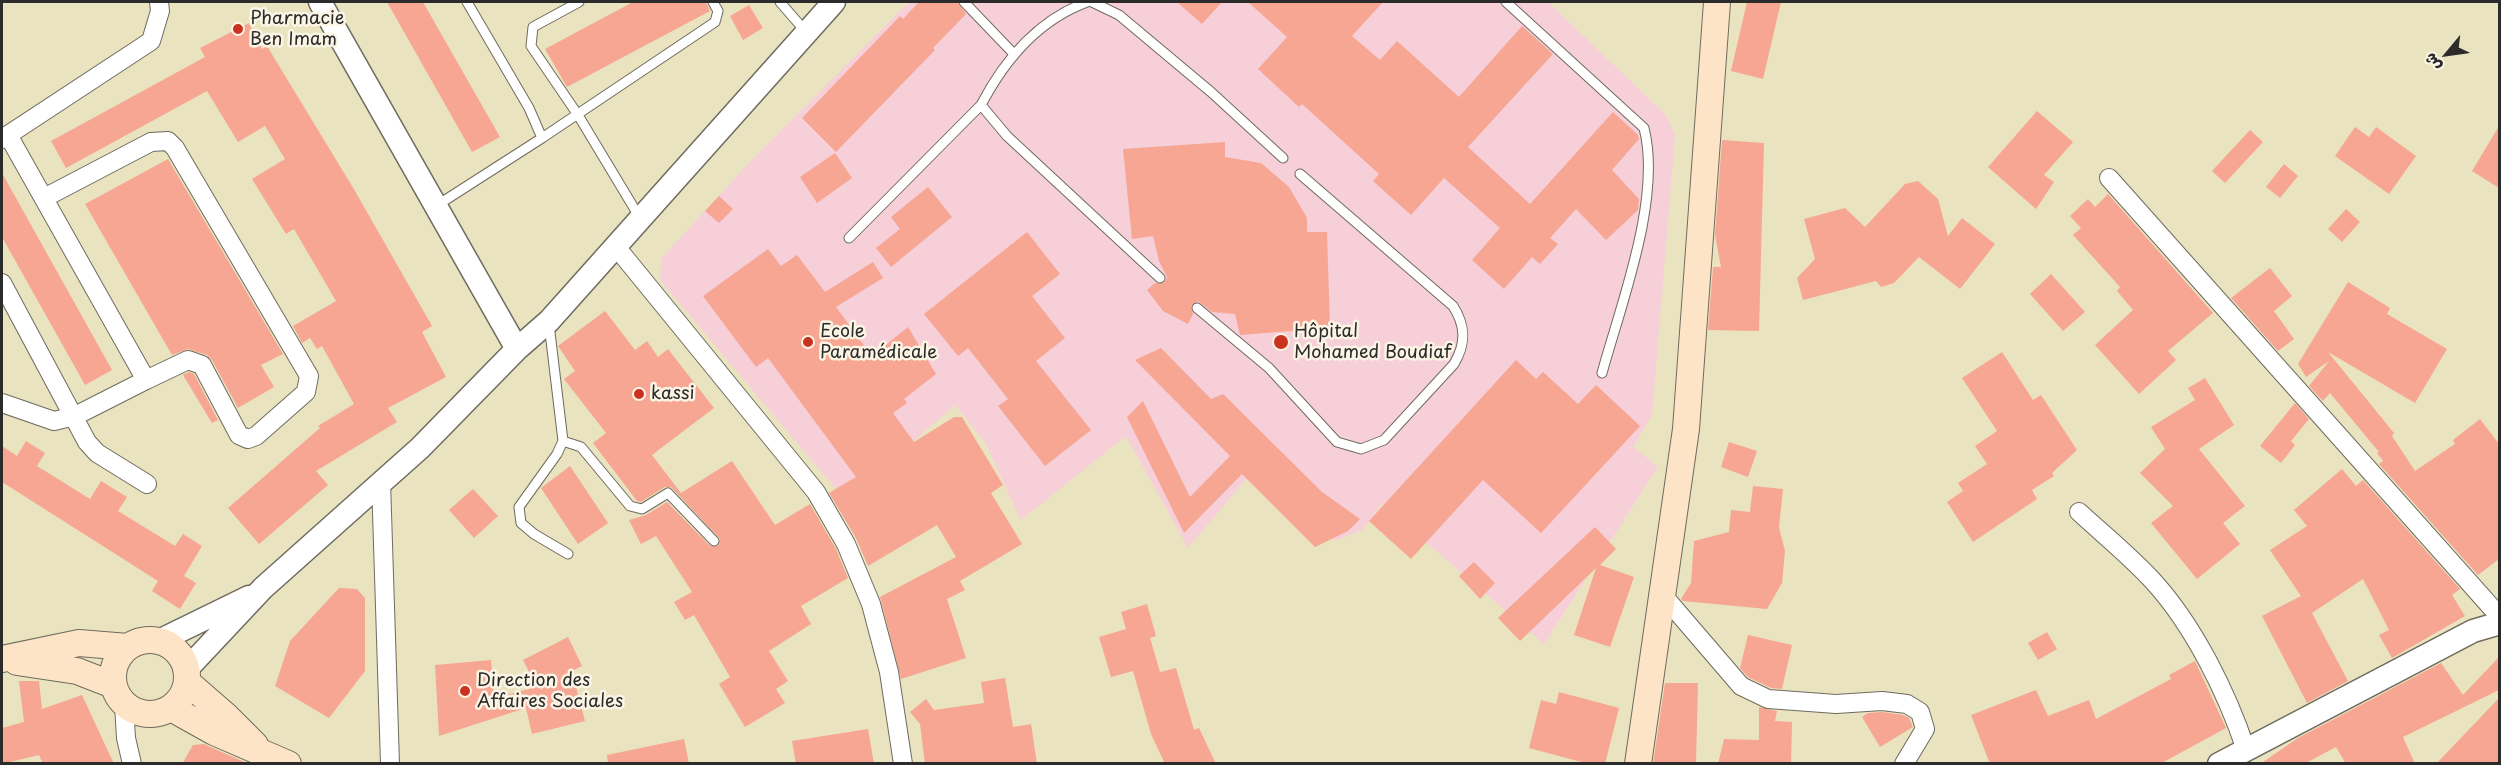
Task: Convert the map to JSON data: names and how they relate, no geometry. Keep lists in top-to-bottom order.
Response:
{
  "places": [
    "Pharmacie Ben Imam",
    "Ecole Paramédicale",
    "Hôpital Mohamed Boudiaf",
    "kassi",
    "Direction des Affaires Sociales"
  ],
  "north": "bottom left"
}
